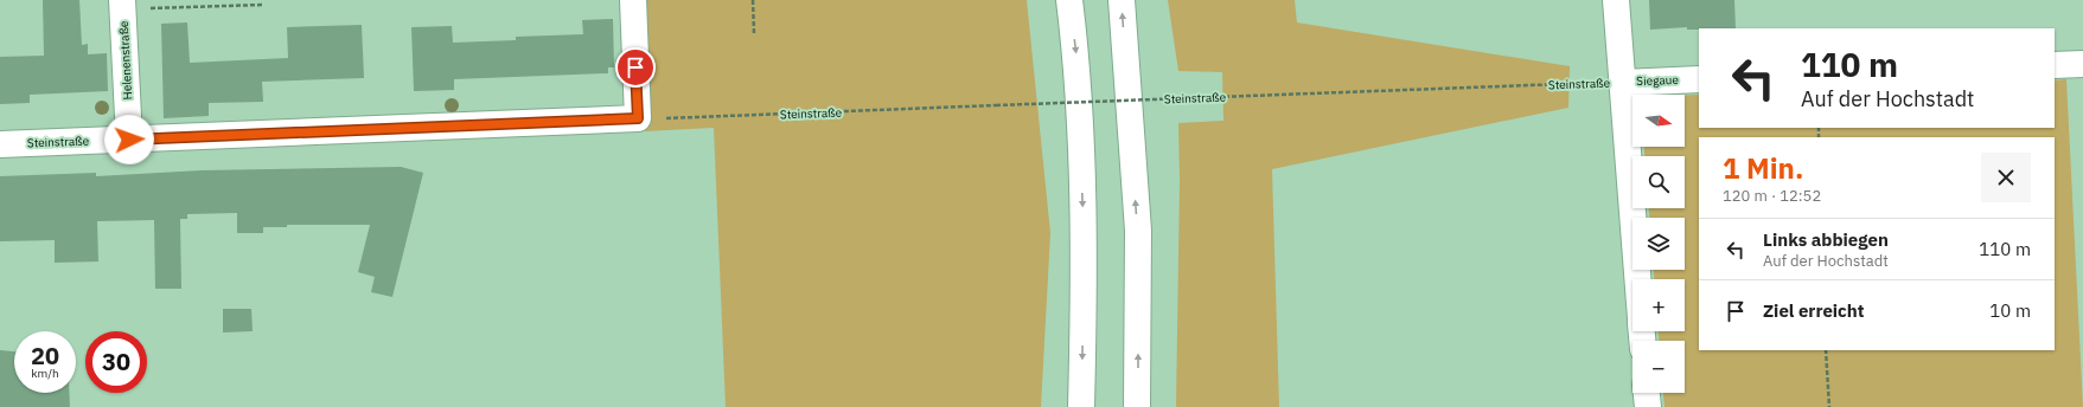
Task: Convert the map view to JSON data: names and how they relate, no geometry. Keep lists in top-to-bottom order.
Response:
{
  "streets": {
    "main road": ["Helenenstraße", "Siegaue", "Steinstraße"]
  },
  "crossings": [
    ["Helenenstraße", "Steinstraße"],
    ["Siegaue", "Steinstraße"]
  ],
  "north": "right",
  "page": {
    "turn": ["110 m", "Auf der Hochstadt"],
    "map_buttons": ["+", "−"],
    "heading": ["1 Min.", "120 m · 12:52"],
    "list": [
      {
        "name": "Links abbiegen",
        "note": "Auf der Hochstadt",
        "value": "110 m"
      },
      {
        "name": "Ziel erreicht",
        "value": "10 m"
      }
    ],
    "speed": "20 km/h",
    "limit": "30"
  }
}
